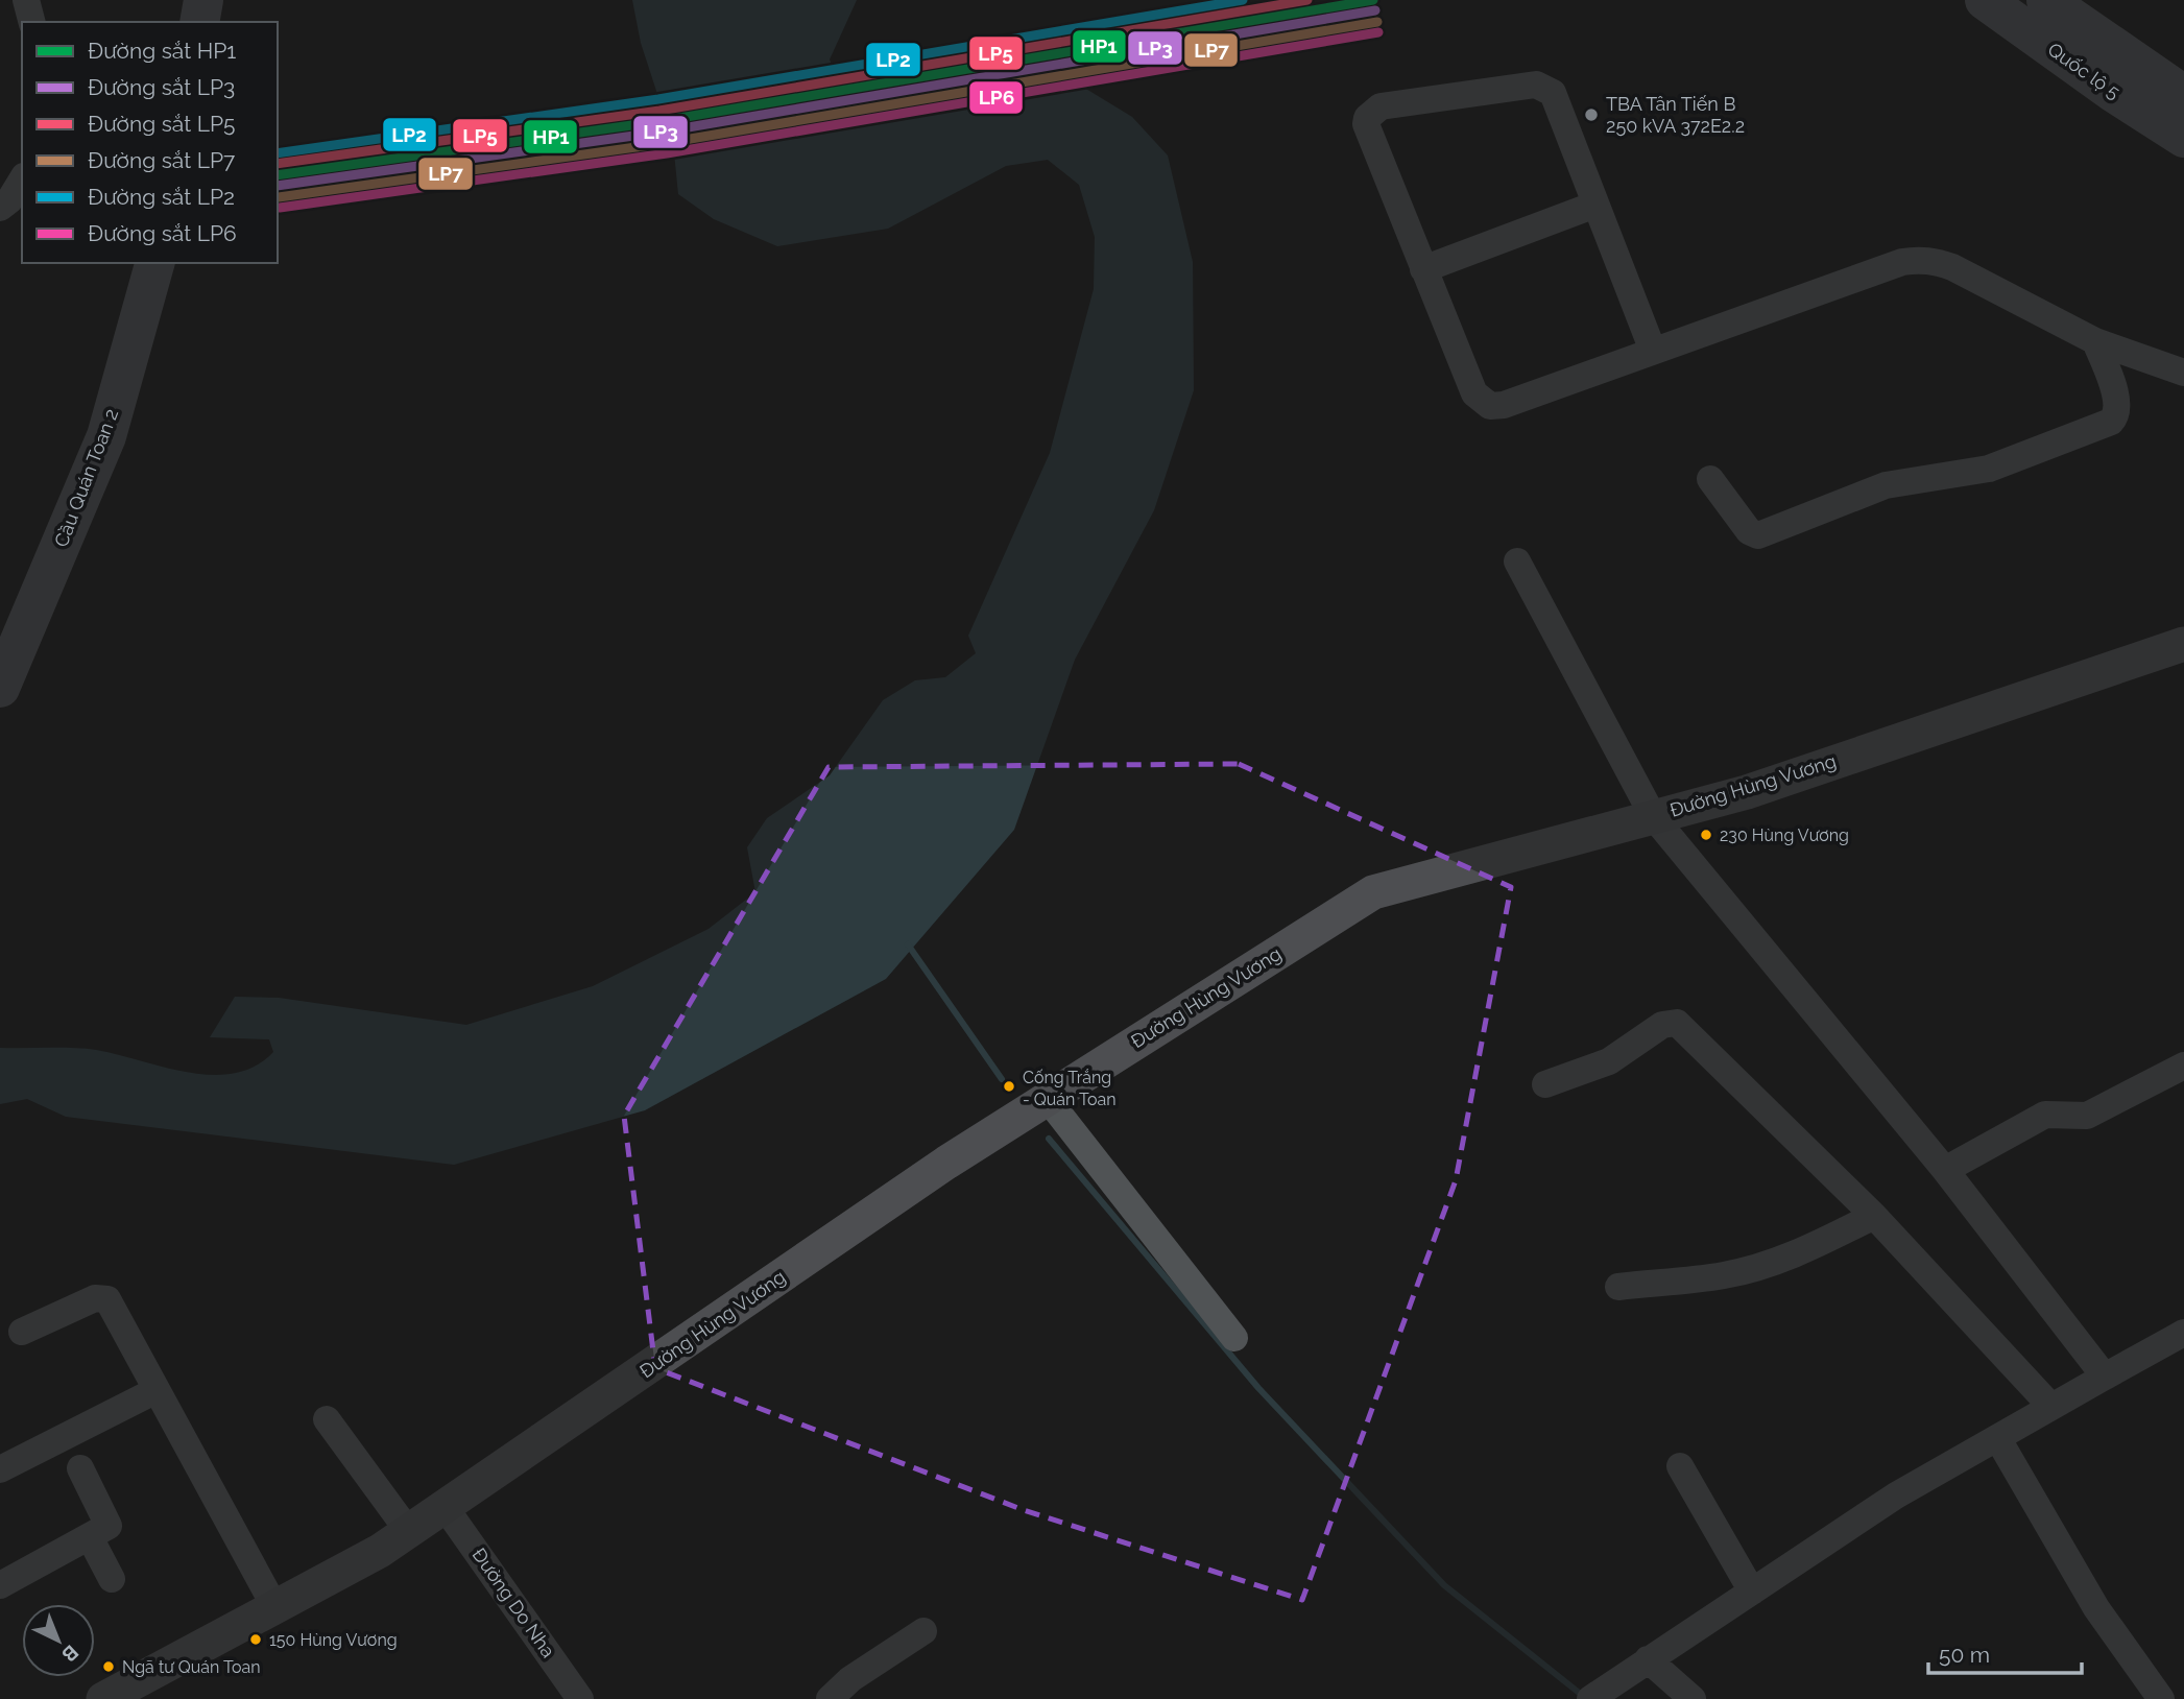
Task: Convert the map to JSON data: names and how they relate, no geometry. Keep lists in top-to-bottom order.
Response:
{
  "streets": {
    "highway": ["Quốc lộ 5", "Cầu Quán Toan 2"],
    "main road": ["Đường Hùng Vương"],
    "street": ["Đường Do Nha"]
  },
  "crossings": [
    ["Đường Hùng Vương", "Đường Do Nha"]
  ],
  "places": [
    "TBA Tân Tiến B 250 kVA 372E2.2",
    "230 Hùng Vương",
    "Cống Trắng - Quán Toan",
    "150 Hùng Vương",
    "Ngã tư Quán Toan"
  ],
  "lines": [
    "rail line HP1",
    "rail line LP5",
    "rail line LP2",
    "rail line LP3",
    "rail line LP7",
    "rail line LP6"
  ],
  "legend": [
    "Đường sắt HP1",
    "Đường sắt LP3",
    "Đường sắt LP5",
    "Đường sắt LP7",
    "Đường sắt LP2",
    "Đường sắt LP6"
  ],
  "scale_bar": "50 m",
  "north": "bottom right"
}
